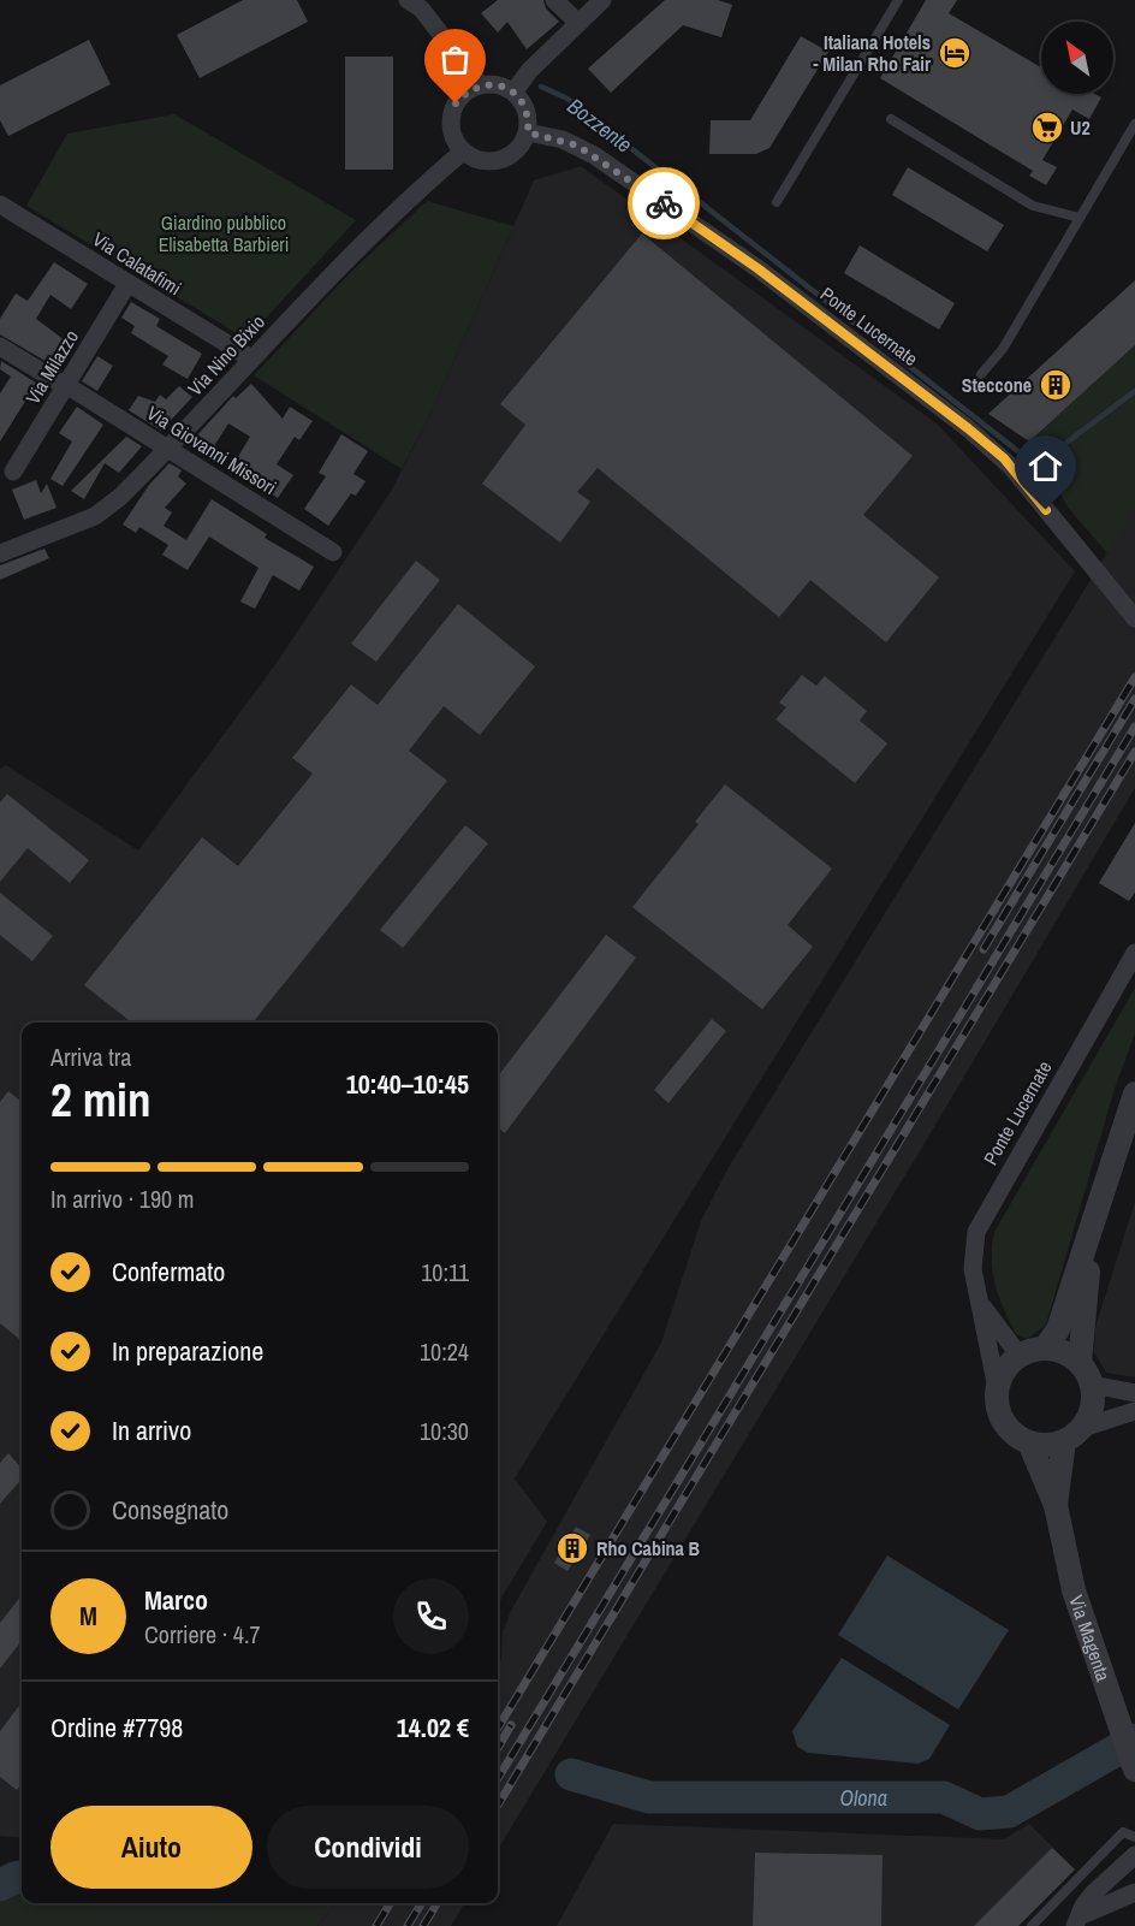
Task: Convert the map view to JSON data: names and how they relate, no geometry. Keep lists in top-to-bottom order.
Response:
{
  "streets": {
    "street": [
      "Via Calatafimi",
      "Ponte Lucernate",
      "Via Nino Bixio",
      "Via Milazzo",
      "Via Giovanni Missori",
      "Via Magenta"
    ]
  },
  "crossings": [
    ["Via Calatafimi", "Via Nino Bixio"],
    ["Via Calatafimi", "Via Milazzo"],
    ["Ponte Lucernate", "Via Nino Bixio"],
    ["Ponte Lucernate", "Via Magenta"],
    ["Via Nino Bixio", "Via Giovanni Missori"],
    ["Via Milazzo", "Via Giovanni Missori"]
  ],
  "water": ["Bozzente", "Olona"],
  "parks": ["Giardino pubblico Elisabetta Barbieri"],
  "places": {
    "hotel": ["Italiana Hotels - Milan Rho Fair"],
    "supermarket": ["U2"],
    "building": ["Steccone", "Rho Cabina B"]
  },
  "north": "top left",
  "page": {
    "heading": ["2 min", "Arriva tra", "10:40–10:45"],
    "panel": [
      "Marco",
      "Corriere · 4.7",
      "Ordine #7798",
      "14.02 €"
    ],
    "bar": "In arrivo · 190 m",
    "list": [
      ["Confermato", "10:11"],
      ["In preparazione", "10:24"],
      ["In arrivo", "10:30"],
      "Consegnato"
    ],
    "round": "M",
    "buttons": ["Aiuto", "Condividi"]
  }
}
